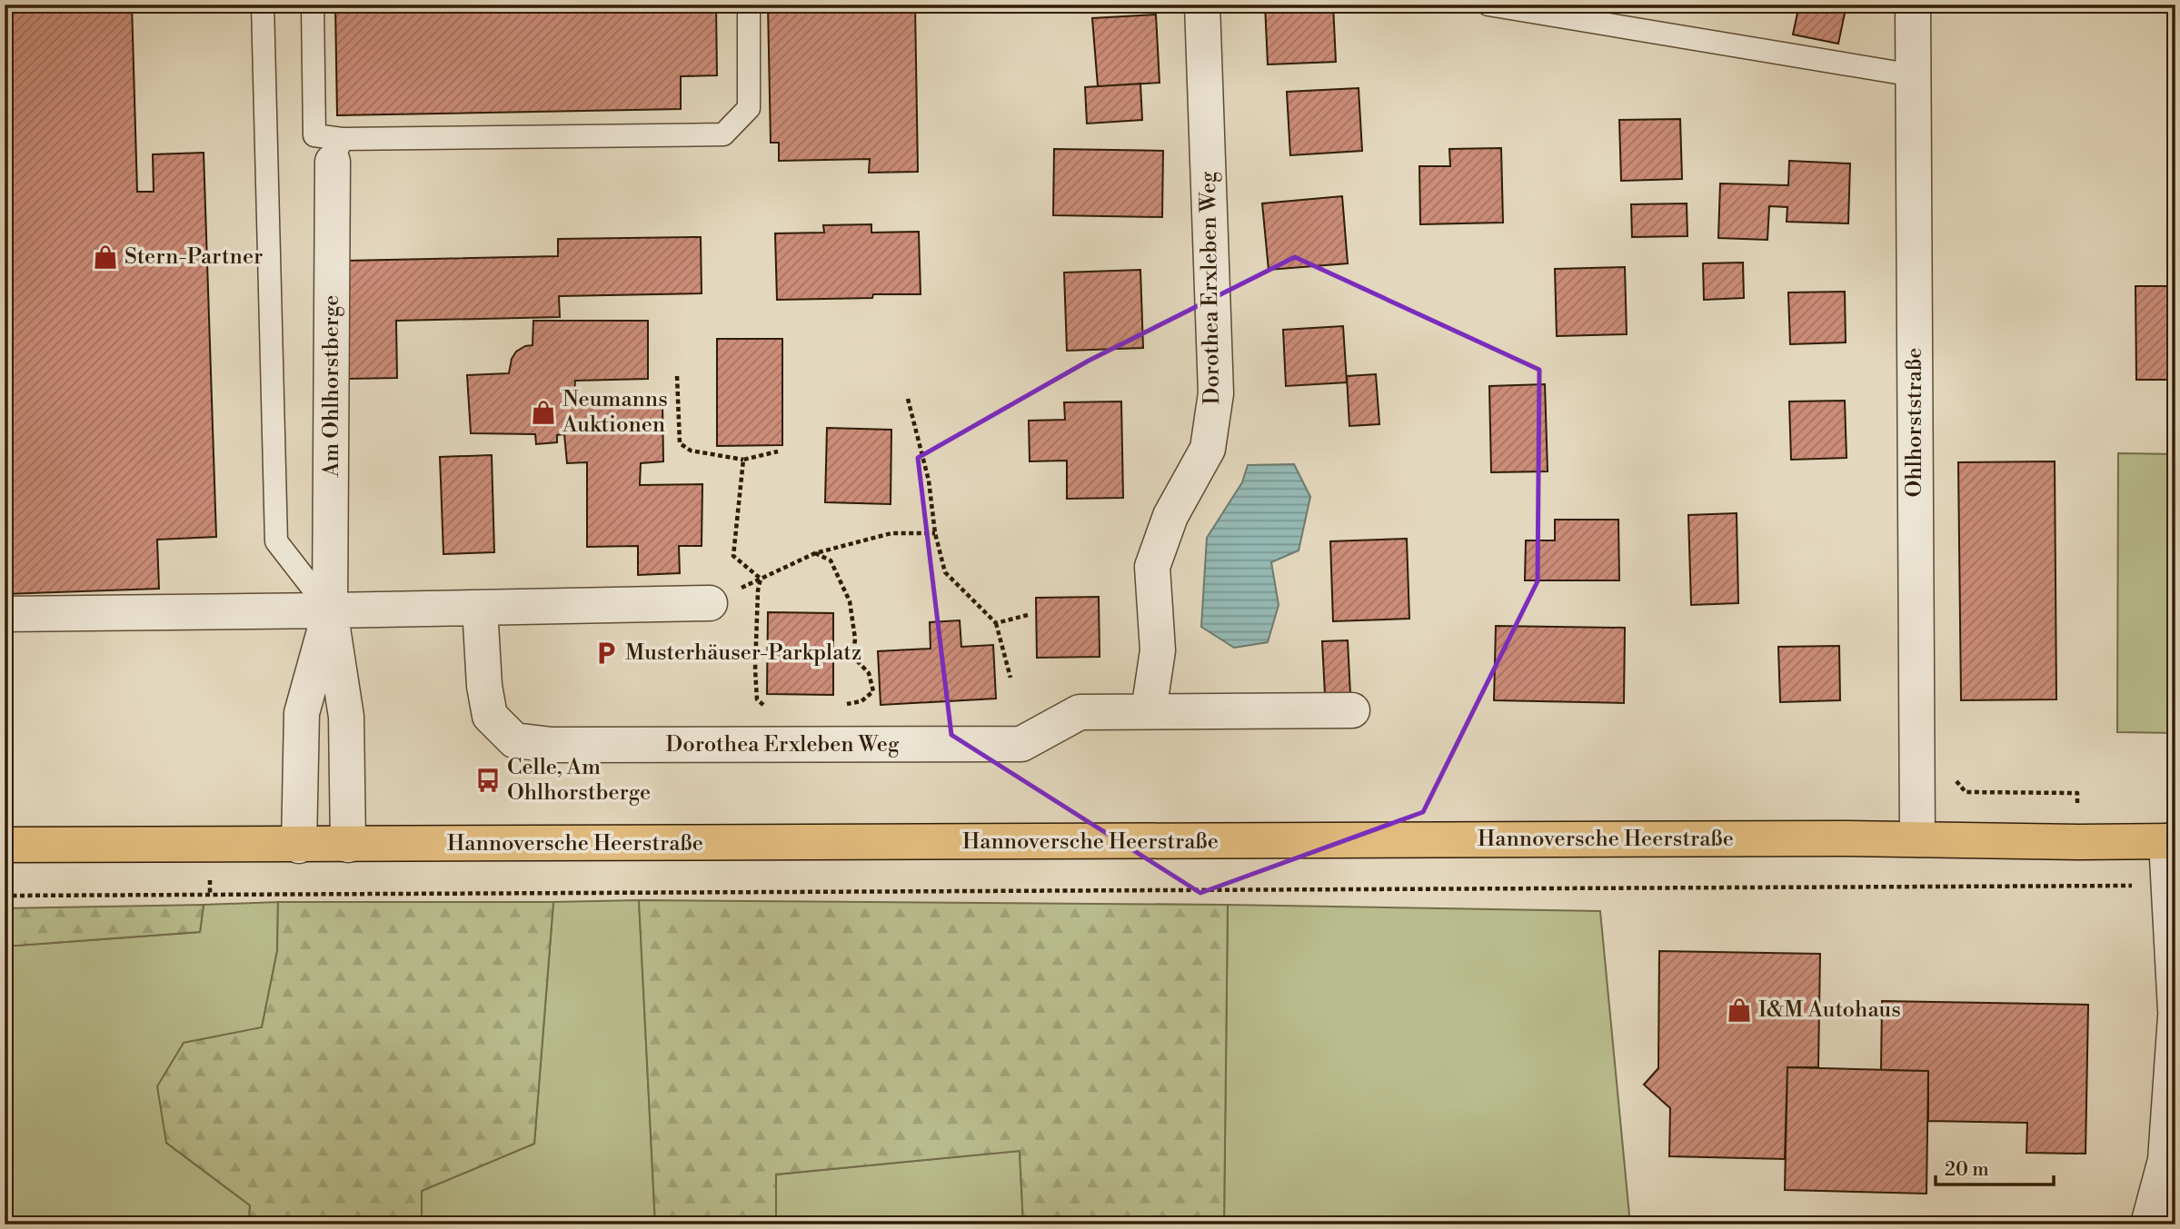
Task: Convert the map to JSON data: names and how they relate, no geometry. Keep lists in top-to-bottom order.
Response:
{
  "streets": {
    "main road": ["Hannoversche Heerstraße"],
    "street": ["Dorothea Erxleben Weg", "Am Ohlhorstberge", "Ohlhorststraße"]
  },
  "crossings": [
    ["Am Ohlhorstberge", "Hannoversche Heerstraße"],
    ["Ohlhorststraße", "Hannoversche Heerstraße"]
  ],
  "places": {
    "shop": ["Stern-Partner", "Neumanns Auktionen", "I&M Autohaus"],
    "parking": ["Musterhäuser-Parkplatz"],
    "bus stop": ["Celle, Am Ohlhorstberge"]
  },
  "scale_bar": "20 m"
}
